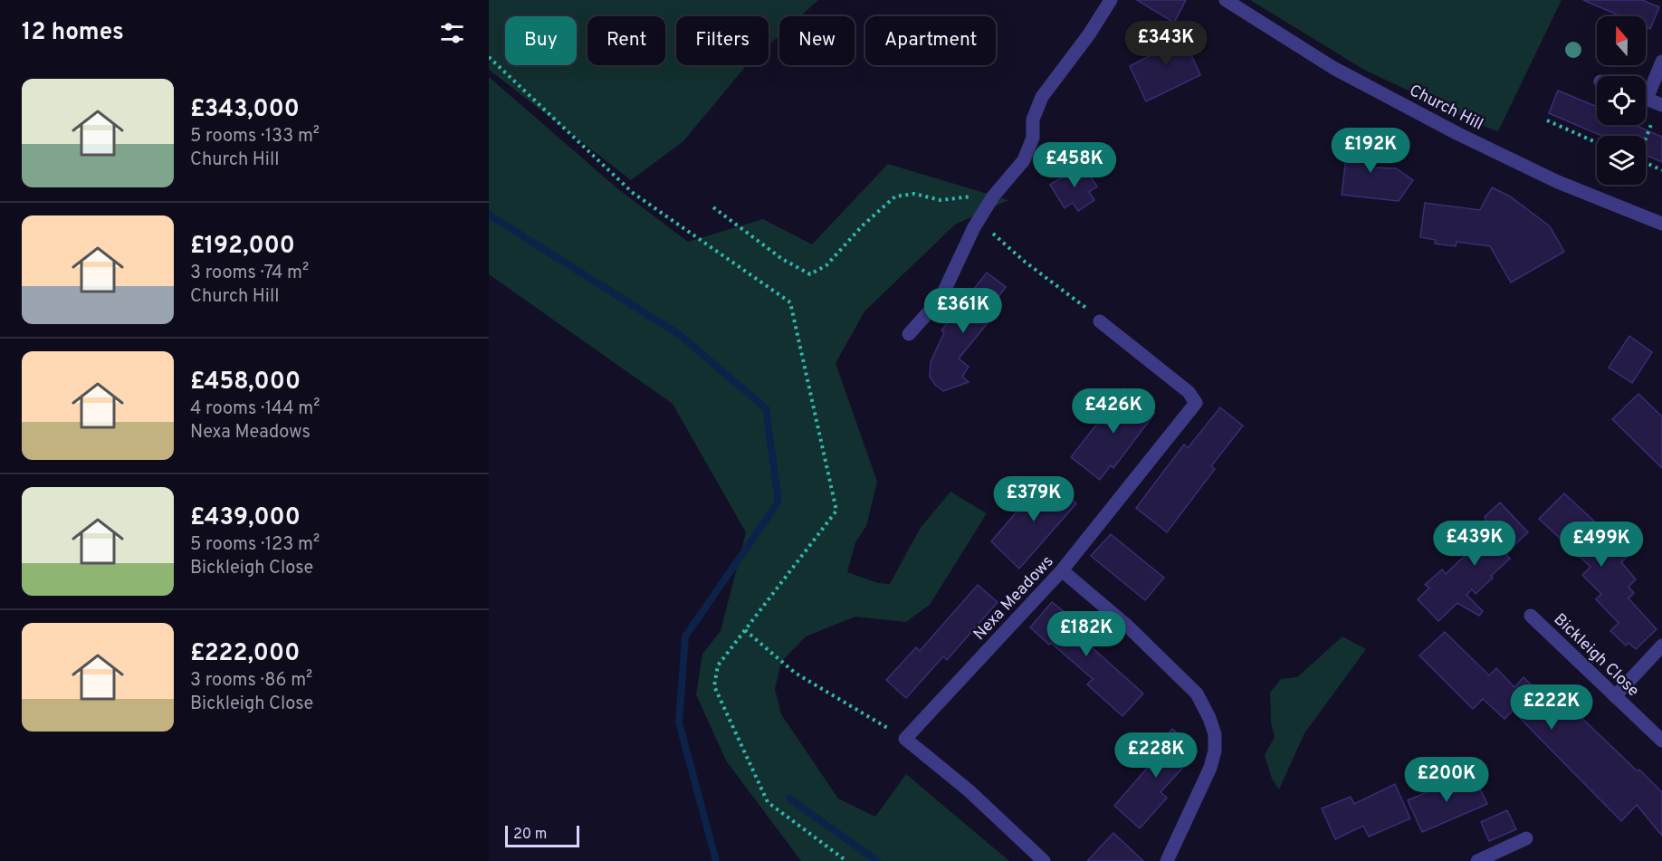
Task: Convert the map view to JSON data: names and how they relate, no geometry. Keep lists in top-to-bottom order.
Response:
{
  "streets": {
    "street": ["Church Hill", "Nexa Meadows", "Bickleigh Close"]
  },
  "scale_bar": "20 m",
  "north": "top",
  "page": {
    "heading": "12 homes",
    "chip": [
      "Buy",
      "Rent",
      "Filters",
      "New",
      "Apartment"
    ],
    "price": [
      "£343K",
      "£192K",
      "£458K",
      "£361K",
      "£426K",
      "£379K",
      "£439K",
      "£499K",
      "£182K",
      "£222K",
      "£228K",
      "£200K"
    ],
    "list": [
      {
        "name": "£343,000",
        "note": "5 rooms · 133 m² · Church Hill"
      },
      {
        "name": "£192,000",
        "note": "3 rooms · 74 m² · Church Hill"
      },
      {
        "name": "£458,000",
        "note": "4 rooms · 144 m² · Nexa Meadows"
      },
      {
        "name": "£439,000",
        "note": "5 rooms · 123 m² · Bickleigh Close"
      },
      {
        "name": "£222,000",
        "note": "3 rooms · 86 m² · Bickleigh Close"
      }
    ],
    "scale": "20 m"
  }
}
